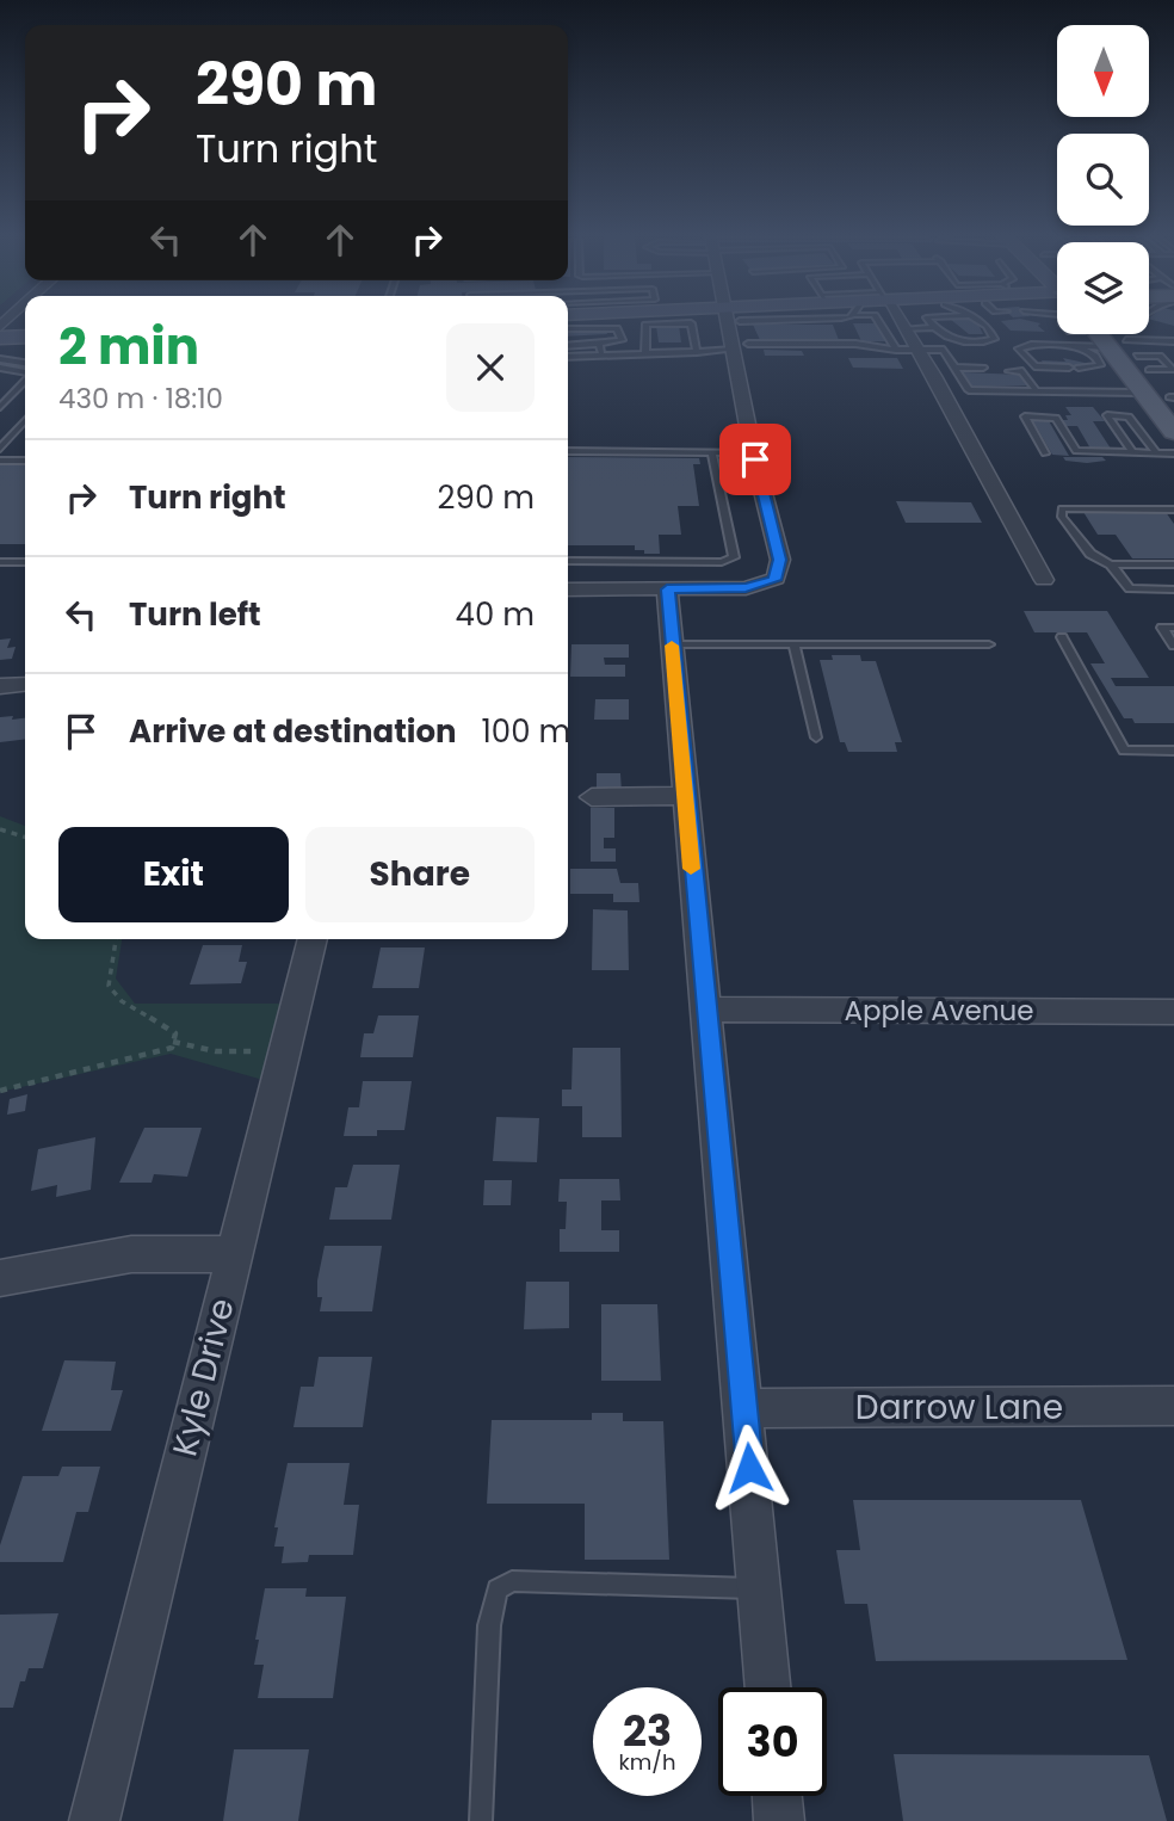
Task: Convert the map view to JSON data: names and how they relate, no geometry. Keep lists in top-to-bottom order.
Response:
{
  "streets": {
    "street": ["Apple Avenue", "Kyle Drive", "Darrow Lane"]
  },
  "north": "bottom",
  "page": {
    "turn": ["290 m", "Turn right"],
    "heading": ["2 min", "430 m · 18:10"],
    "list": [
      {
        "name": "Turn right",
        "value": "290 m"
      },
      {
        "name": "Turn left",
        "value": "40 m"
      },
      {
        "name": "Arrive at destination",
        "value": "100 m"
      }
    ],
    "buttons": ["Exit", "Share"],
    "speed": "23 km/h",
    "limit": "30"
  }
}
